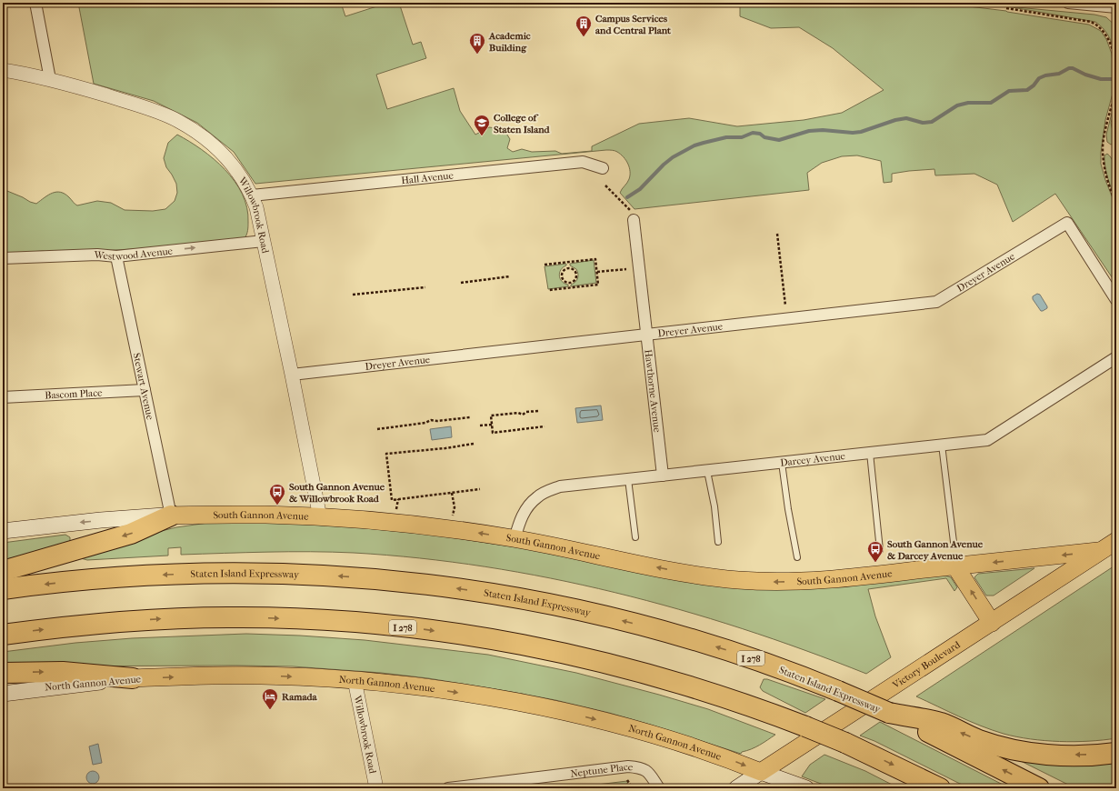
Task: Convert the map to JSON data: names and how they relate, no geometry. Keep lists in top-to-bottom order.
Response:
{
  "streets": {
    "highway": ["Staten Island Expressway", "I 278"],
    "main road": ["South Gannon Avenue", "Victory Boulevard", "North Gannon Avenue"],
    "street": [
      "Hall Avenue",
      "Willowbrook Road",
      "Westwood Avenue",
      "Dreyer Avenue",
      "Stewart Avenue",
      "Hawthorne Avenue",
      "Bascom Place",
      "Darcey Avenue",
      "Neptune Place"
    ]
  },
  "crossings": [
    ["Hall Avenue", "Willowbrook Road"],
    ["Willowbrook Road", "Westwood Avenue"],
    ["Willowbrook Road", "Dreyer Avenue"],
    ["Willowbrook Road", "South Gannon Avenue"],
    ["Willowbrook Road", "North Gannon Avenue"],
    ["Westwood Avenue", "Stewart Avenue"],
    ["Dreyer Avenue", "Hawthorne Avenue"],
    ["Stewart Avenue", "Bascom Place"],
    ["Stewart Avenue", "South Gannon Avenue"],
    ["Hawthorne Avenue", "Darcey Avenue"],
    ["Darcey Avenue", "South Gannon Avenue"],
    ["South Gannon Avenue", "Victory Boulevard"],
    ["Victory Boulevard", "North Gannon Avenue"]
  ],
  "one_way": ["Westwood Avenue", "South Gannon Avenue", "North Gannon Avenue"],
  "places": {
    "building": ["Campus Services and Central Plant", "Academic Building"],
    "school or university": ["College of Staten Island"],
    "bus stop": ["South Gannon Avenue & Willowbrook Road", "South Gannon Avenue & Darcey Avenue"],
    "hotel": ["Ramada"]
  }
}
